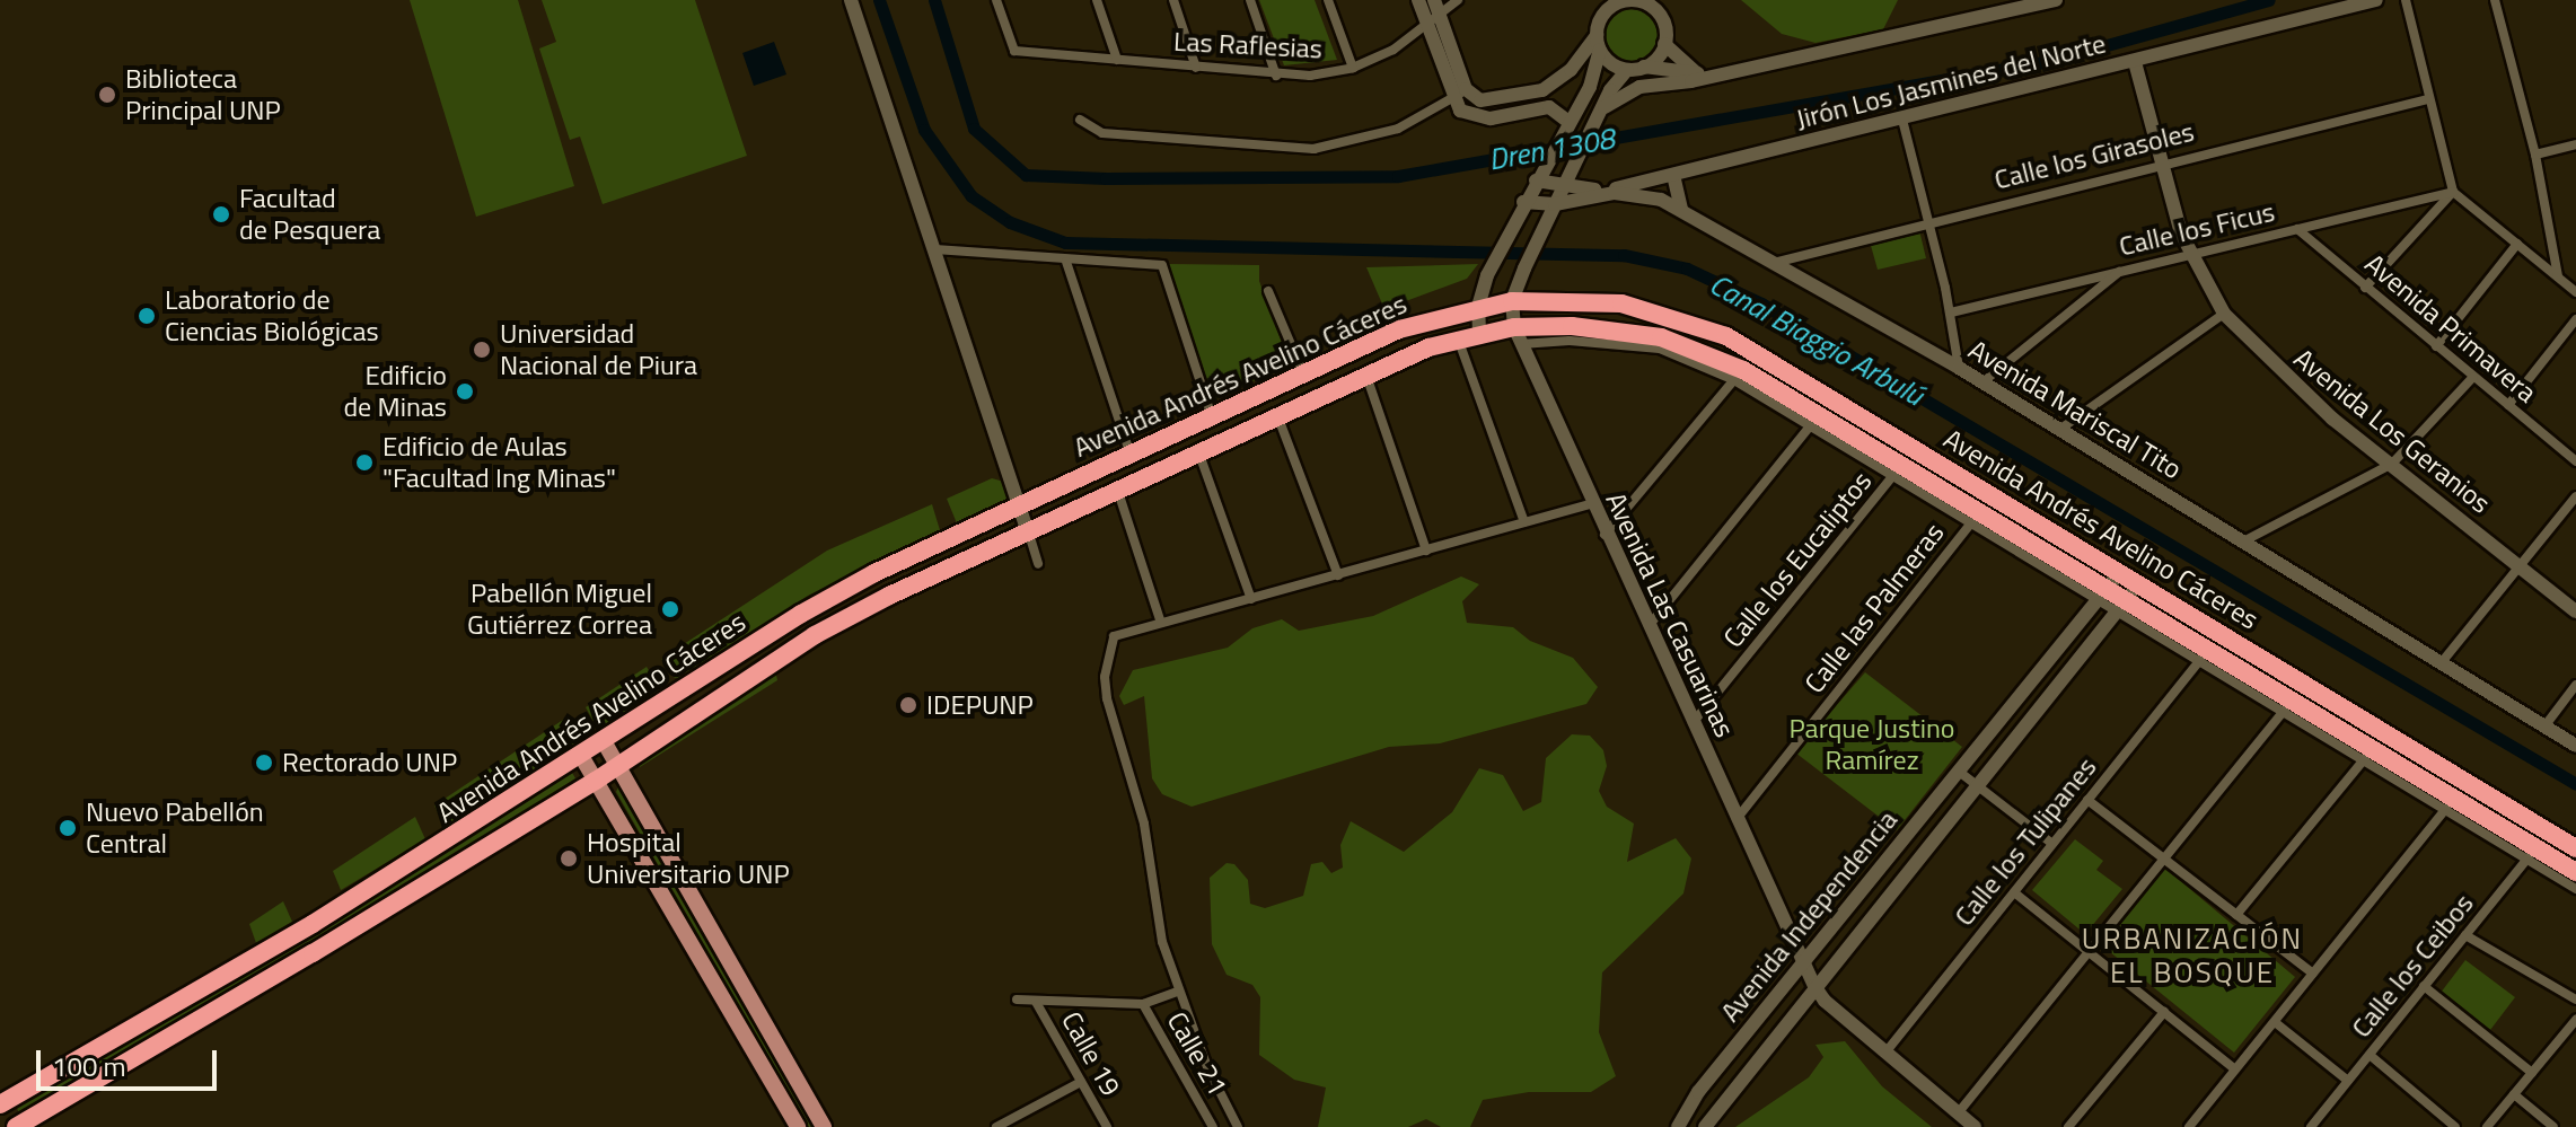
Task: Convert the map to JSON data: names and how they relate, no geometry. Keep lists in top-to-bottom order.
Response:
{
  "streets": {
    "highway": ["Avenida Andrés Avelino Cáceres"],
    "street": [
      "Las Raflesias",
      "Jirón Los Jasmines del Norte",
      "Calle los Girasoles",
      "Calle los Ficus",
      "Avenida Primavera",
      "Avenida Mariscal Tito",
      "Avenida Los Geranios",
      "Calle los Eucaliptos",
      "Calle las Palmeras",
      "Avenida Las Casuarinas",
      "Calle los Tulipanes",
      "Avenida Independencia",
      "Calle los Ceibos",
      "Calle 19",
      "Calle 21"
    ]
  },
  "crossings": [
    ["Jirón Los Jasmines del Norte", "Avenida Los Geranios"],
    ["Jirón Los Jasmines del Norte", "Avenida Las Casuarinas"],
    ["Calle los Girasoles", "Avenida Mariscal Tito"],
    ["Calle los Girasoles", "Avenida Los Geranios"],
    ["Calle los Ficus", "Avenida Primavera"],
    ["Calle los Ficus", "Avenida Los Geranios"],
    ["Avenida Andrés Avelino Cáceres", "Calle los Eucaliptos"],
    ["Avenida Andrés Avelino Cáceres", "Calle las Palmeras"],
    ["Avenida Andrés Avelino Cáceres", "Avenida Las Casuarinas"],
    ["Avenida Andrés Avelino Cáceres", "Calle los Tulipanes"],
    ["Avenida Andrés Avelino Cáceres", "Avenida Independencia"],
    ["Avenida Andrés Avelino Cáceres", "Calle los Ceibos"],
    ["Avenida Mariscal Tito", "Avenida Las Casuarinas"],
    ["Calle los Eucaliptos", "Avenida Las Casuarinas"],
    ["Calle las Palmeras", "Avenida Las Casuarinas"],
    ["Avenida Las Casuarinas", "Calle los Tulipanes"],
    ["Avenida Las Casuarinas", "Avenida Independencia"]
  ],
  "districts": ["URBANIZACIÓN EL BOSQUE"],
  "water": ["Dren 1308", "Canal Biaggio Arbulú"],
  "parks": ["Parque Justino Ramírez"],
  "places": [
    "Biblioteca Principal UNP",
    "Facultad de Pesquera",
    "Laboratorio de Ciencias Biológicas",
    "Universidad Nacional de Piura",
    "Edificio de Minas",
    "Edificio de Aulas \"Facultad Ing Minas\"",
    "Pabellón Miguel Gutiérrez Correa",
    "IDEPUNP",
    "Rectorado UNP",
    "Nuevo Pabellón Central",
    "Hospital Universitario UNP"
  ],
  "scale_bar": "100 m"
}
